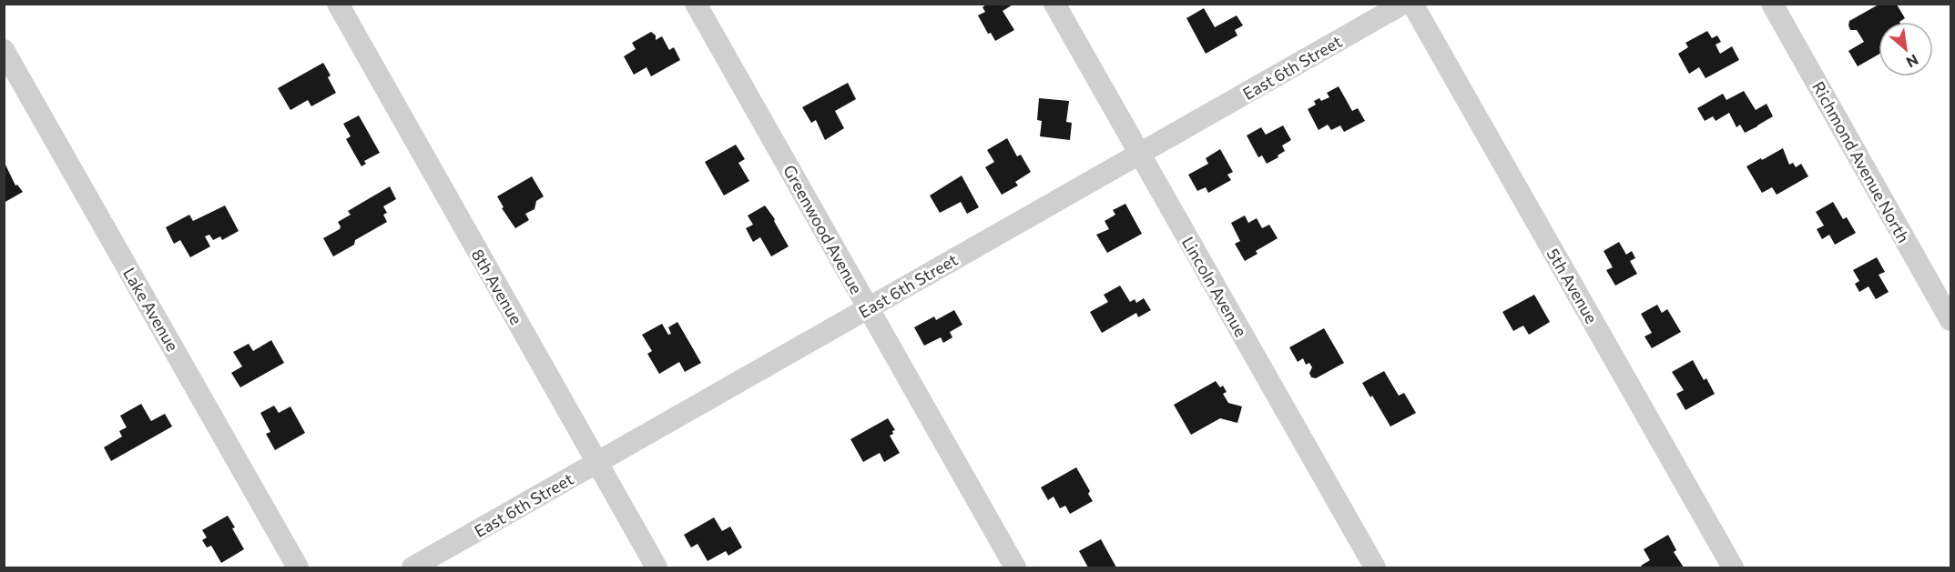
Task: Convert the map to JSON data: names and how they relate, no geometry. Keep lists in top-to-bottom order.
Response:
{
  "streets": {
    "street": [
      "East 6th Street",
      "Richmond Avenue North",
      "Greenwood Avenue",
      "5th Avenue",
      "8th Avenue",
      "Lincoln Avenue",
      "Lake Avenue"
    ]
  },
  "crossings": [
    ["East 6th Street", "Greenwood Avenue"],
    ["East 6th Street", "8th Avenue"],
    ["East 6th Street", "Lincoln Avenue"]
  ],
  "north": "bottom right"
}
